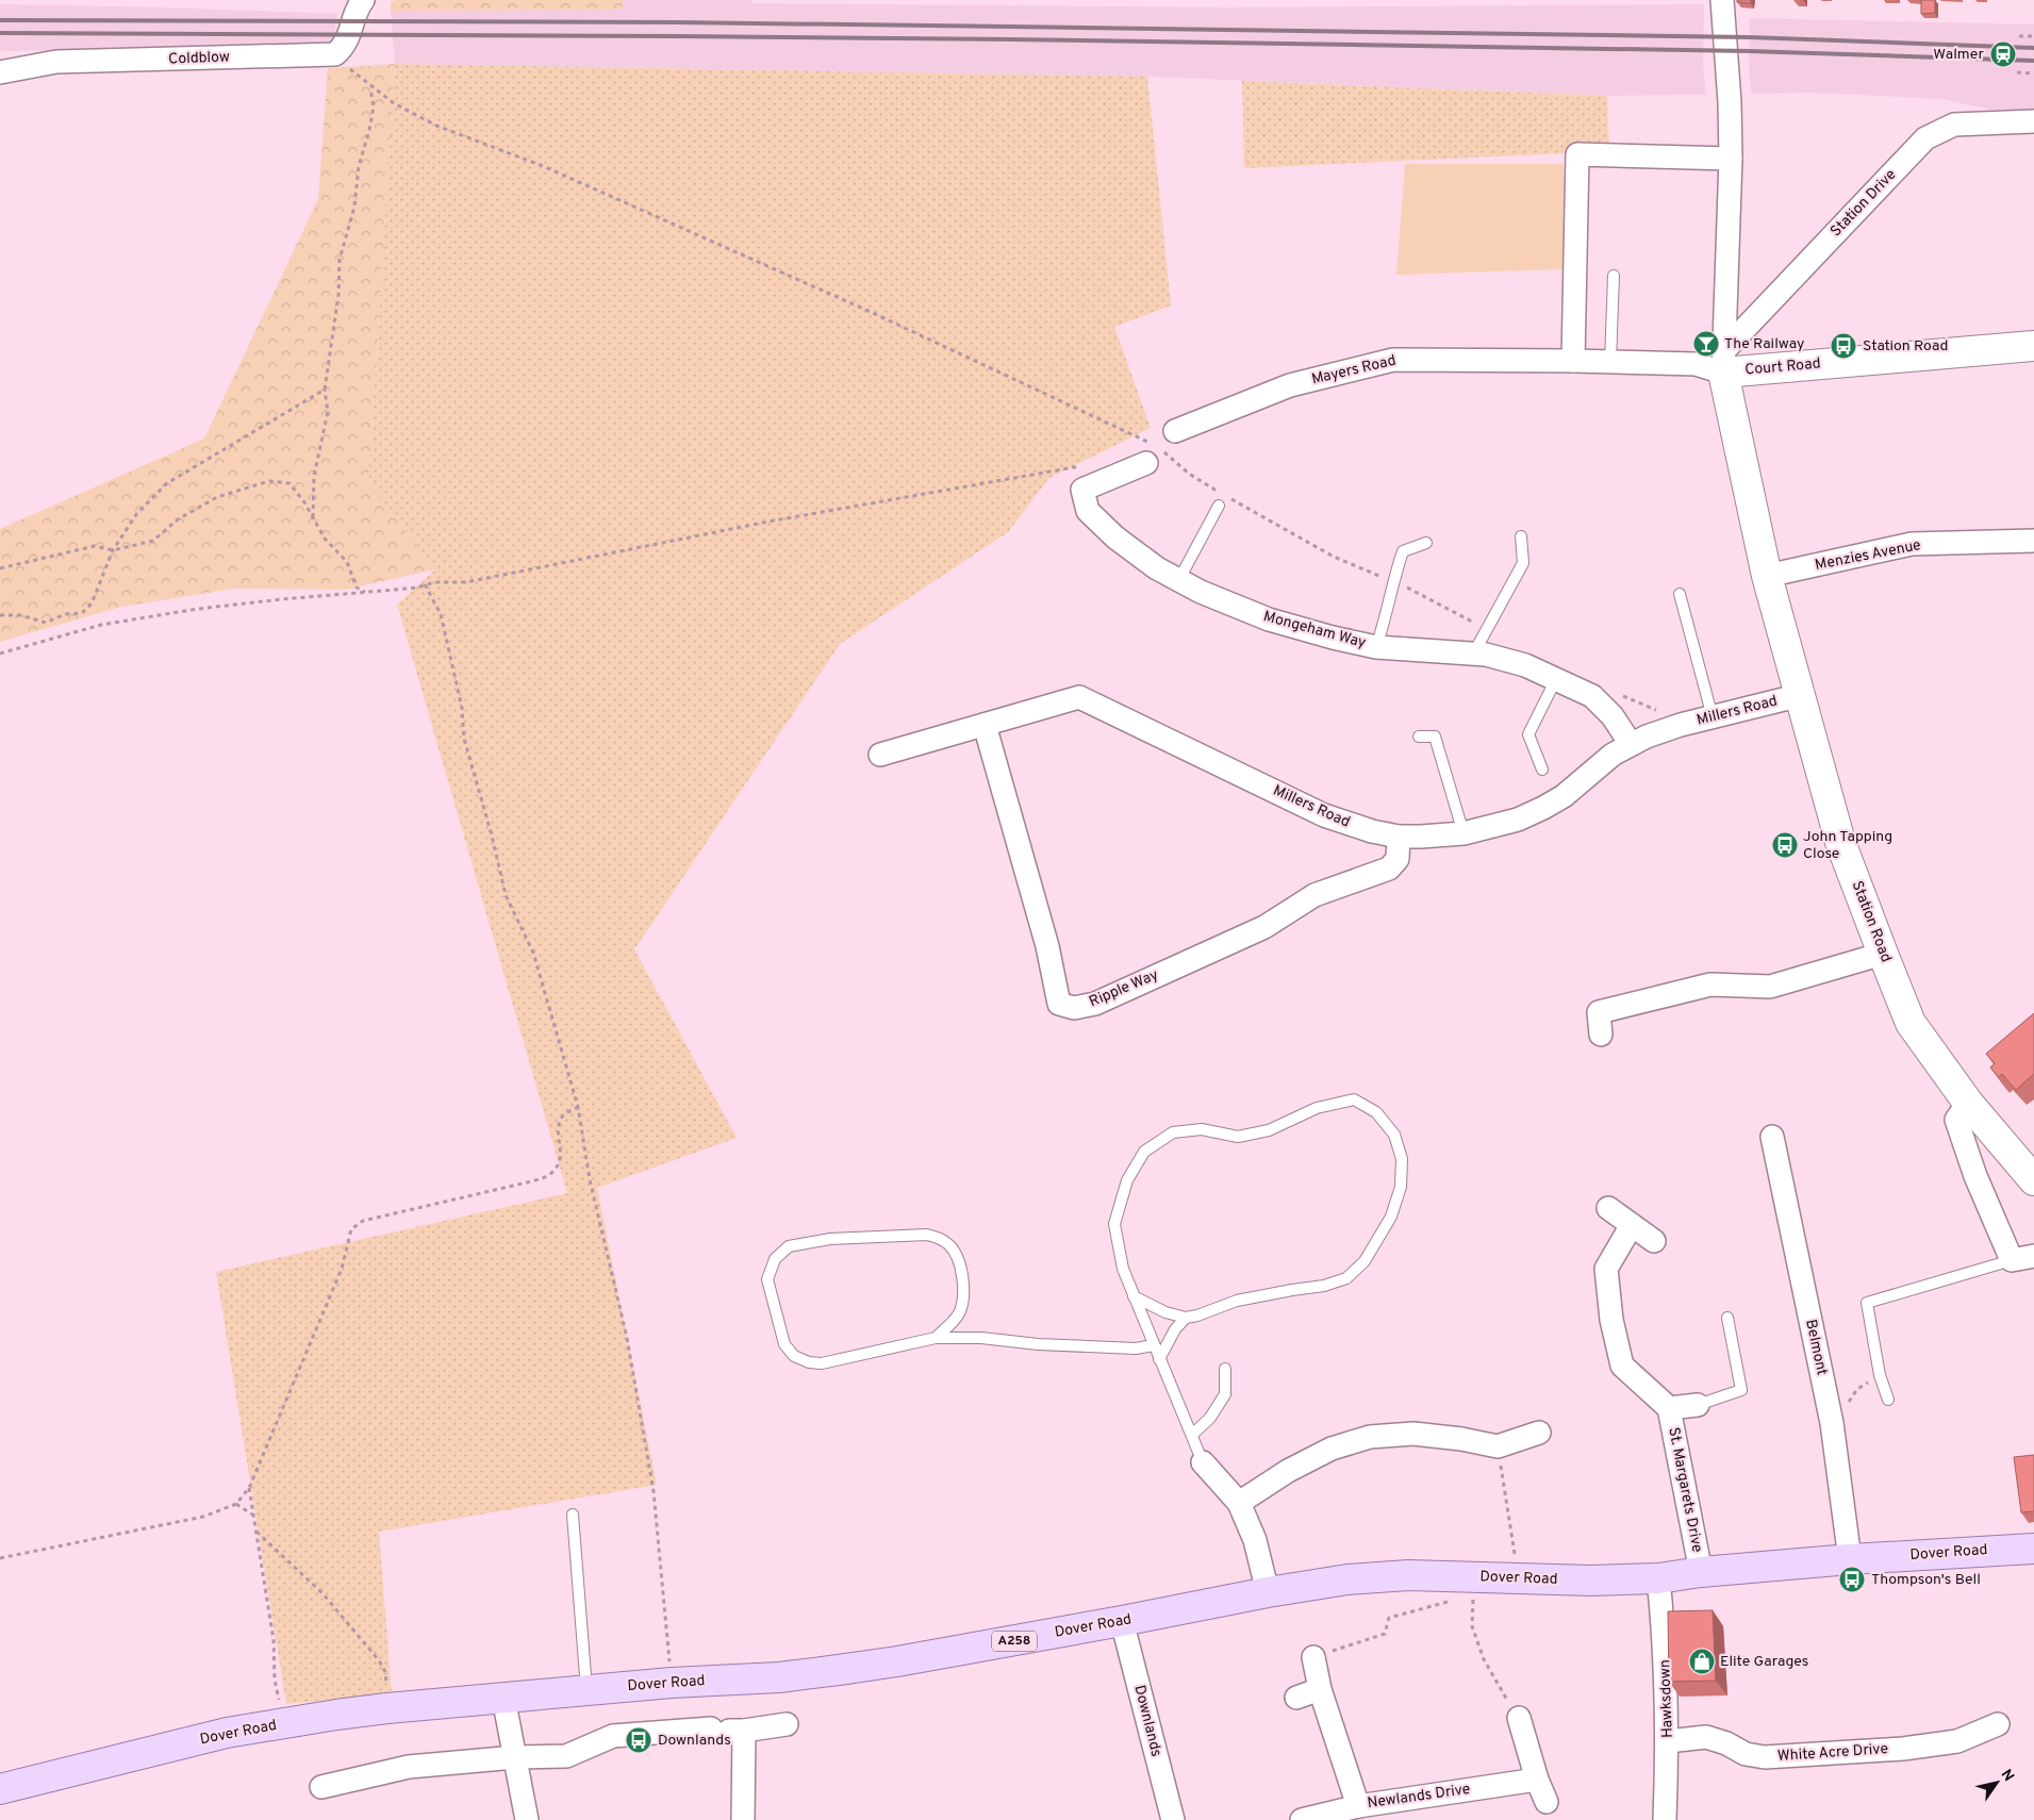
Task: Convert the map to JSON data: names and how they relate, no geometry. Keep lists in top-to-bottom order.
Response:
{
  "streets": {
    "main road": ["Dover Road", "A258"],
    "street": [
      "Coldblow",
      "Station Drive",
      "Court Road",
      "Mayers Road",
      "Menzies Avenue",
      "Mongeham Way",
      "Millers Road",
      "Station Road",
      "Ripple Way",
      "Belmont",
      "St. Margarets Drive",
      "Hawksdown",
      "Downlands",
      "White Acre Drive",
      "Newlands Drive"
    ]
  },
  "crossings": [
    ["Station Drive", "Court Road"],
    ["Station Drive", "Mayers Road"],
    ["Station Drive", "Station Road"],
    ["Court Road", "Mayers Road"],
    ["Court Road", "Station Road"],
    ["Mayers Road", "Station Road"],
    ["Menzies Avenue", "Station Road"],
    ["Mongeham Way", "Millers Road"],
    ["Millers Road", "Station Road"],
    ["Millers Road", "Ripple Way"],
    ["Belmont", "Dover Road"],
    ["St. Margarets Drive", "Dover Road"],
    ["Dover Road", "Hawksdown"],
    ["Dover Road", "Downlands"],
    ["Hawksdown", "White Acre Drive"]
  ],
  "places": {
    "station": ["Walmer"],
    "bar": ["The Railway"],
    "bus stop": [
      "Station Road",
      "John Tapping Close",
      "Thompson's Bell",
      "Downlands"
    ],
    "shop": ["Elite Garages"]
  },
  "north": "top right"
}
